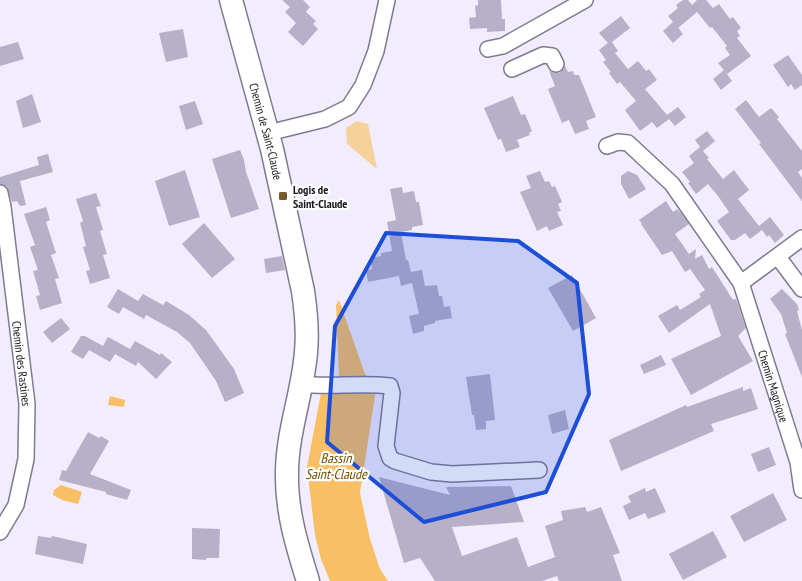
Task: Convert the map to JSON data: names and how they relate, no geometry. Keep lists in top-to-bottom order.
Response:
{
  "streets": {
    "street": ["Chemin de Saint-Claude", "Chemin des Rastines", "Chemin Magnique"]
  },
  "water": ["Bassin Saint-Claude"],
  "places": {
    "transit": ["Logis de Saint-Claude"]
  }
}
